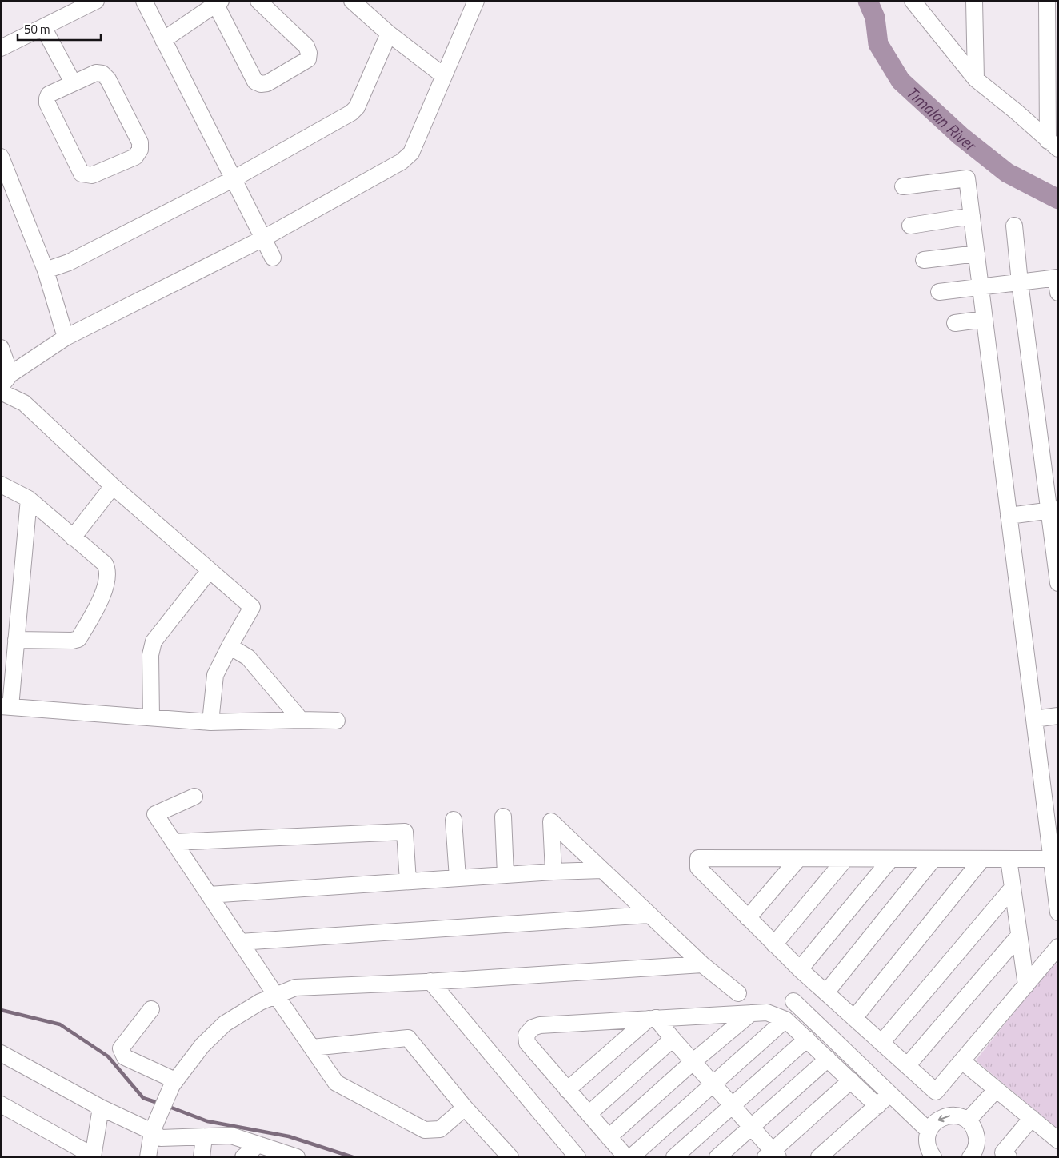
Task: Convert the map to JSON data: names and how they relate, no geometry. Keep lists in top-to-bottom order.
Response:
{
  "water": ["Timalan River"],
  "scale_bar": "50 m"
}
